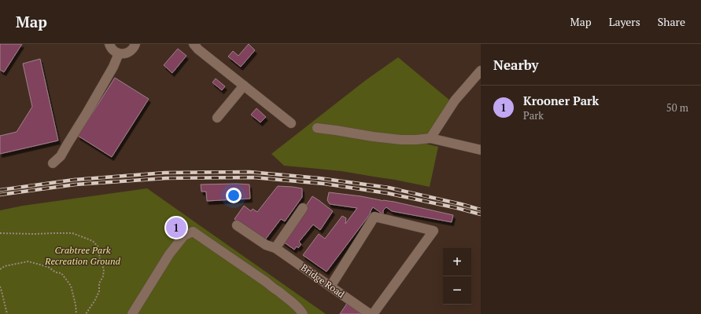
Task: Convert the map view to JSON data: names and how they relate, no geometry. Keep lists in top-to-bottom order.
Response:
{
  "streets": {
    "street": ["Bridge Road"]
  },
  "parks": ["Crabtree Park Recreation Ground"],
  "page": {
    "header": "Map",
    "nav": ["Map", "Layers", "Share"],
    "heading": "Nearby",
    "list": [
      {
        "mark": "1",
        "name": "Krooner Park",
        "note": "Park",
        "value": "50 m"
      }
    ],
    "pins": "1",
    "map_buttons": ["+", "−"]
  }
}
